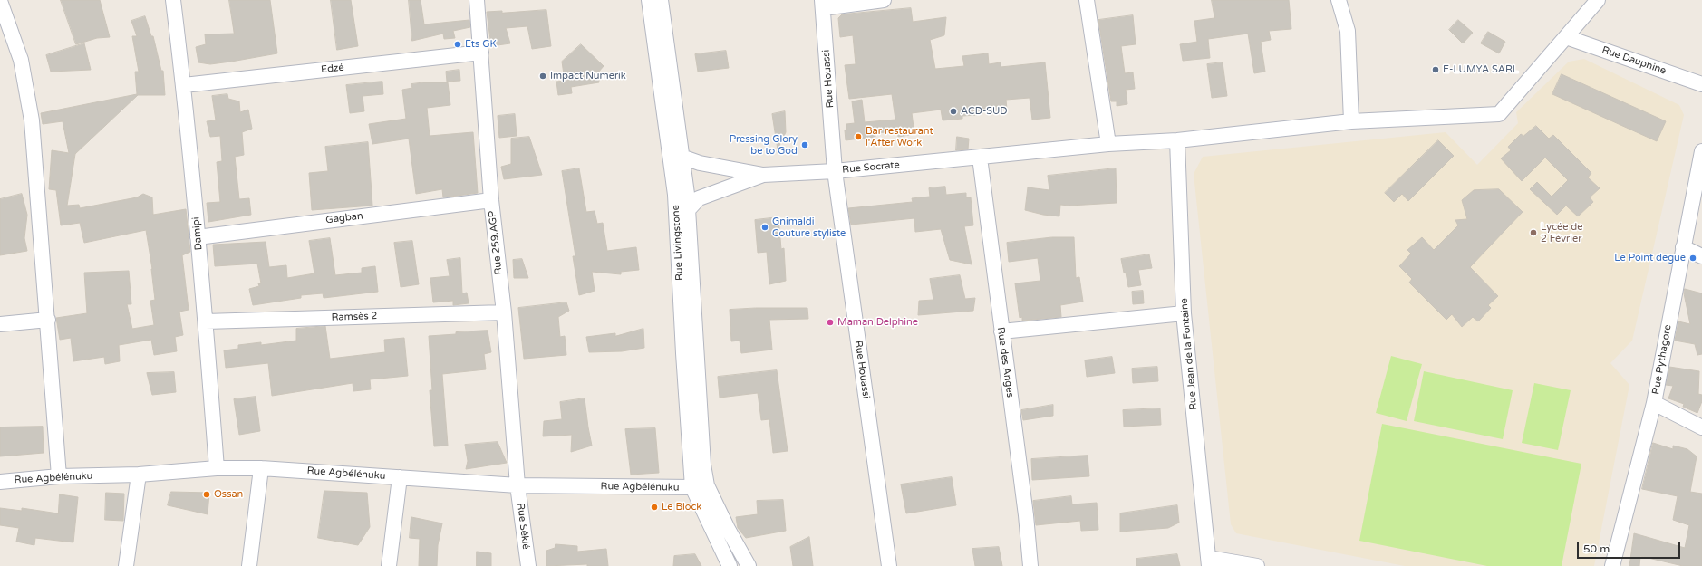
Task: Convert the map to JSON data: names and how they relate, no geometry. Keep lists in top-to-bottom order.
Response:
{
  "streets": {
    "street": [
      "Rue Dauphine",
      "Edzé",
      "Rue Houassi",
      "Rue Socrate",
      "Gagban",
      "Damipi",
      "Rue 259.AGP",
      "Rue Livingstone",
      "Ramsès 2",
      "Rue Jean de la Fontaine",
      "Rue Pythagore",
      "Rue des Anges",
      "Rue Agbélénuku",
      "Rue Séklé"
    ]
  },
  "crossings": [
    ["Rue Dauphine", "Rue Socrate"],
    ["Edzé", "Damipi"],
    ["Edzé", "Rue 259.AGP"],
    ["Rue Houassi", "Rue Socrate"],
    ["Rue Socrate", "Rue Jean de la Fontaine"],
    ["Rue Socrate", "Rue des Anges"],
    ["Gagban", "Damipi"],
    ["Gagban", "Rue 259.AGP"],
    ["Damipi", "Ramsès 2"],
    ["Damipi", "Rue Agbélénuku"],
    ["Rue 259.AGP", "Ramsès 2"],
    ["Rue 259.AGP", "Rue Agbélénuku"],
    ["Rue 259.AGP", "Rue Séklé"],
    ["Rue Livingstone", "Rue Agbélénuku"],
    ["Rue Agbélénuku", "Rue Séklé"]
  ],
  "places": [
    "Ets GK",
    "E-LUMYA SARL",
    "Impact Numerik",
    "ACD-SUD",
    "Bar restaurant l'After Work",
    "Pressing Glory be to God",
    "Gnimaldi Couture styliste",
    "Lycée de 2 Février",
    "Le Point degue",
    "Maman Delphine",
    "Ossan",
    "Le Block"
  ],
  "scale_bar": "50 m"
}
